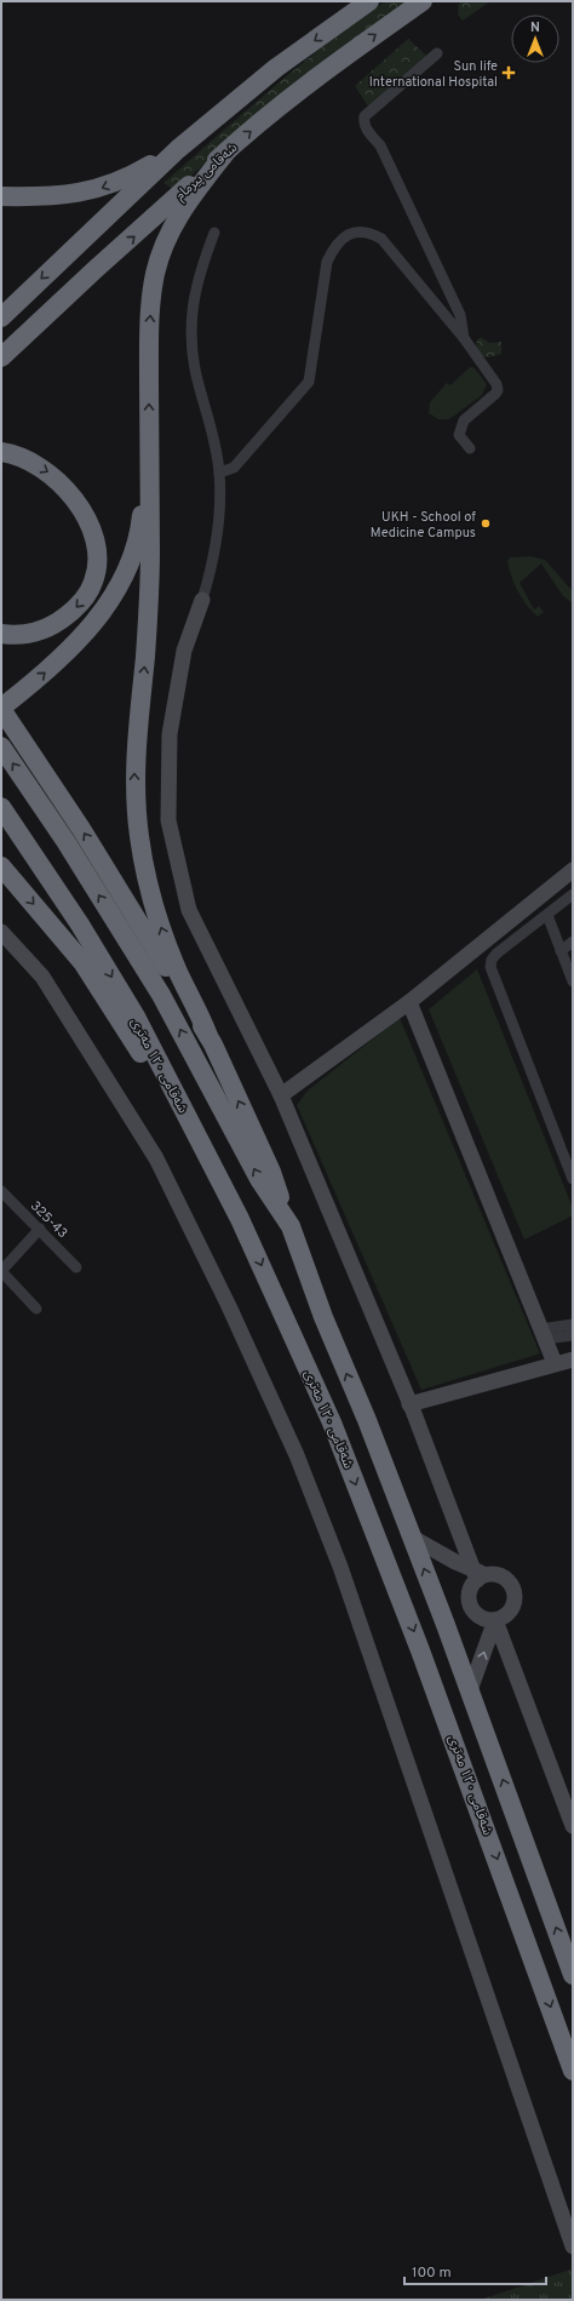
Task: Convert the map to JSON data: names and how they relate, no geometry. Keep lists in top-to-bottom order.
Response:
{
  "streets": {
    "highway": ["شەقامی پیرمام", "شەقامی ١٢٠ مەتری"],
    "street": ["325-43"]
  },
  "places": {
    "health": ["Sun life International Hospital"],
    "other": ["UKH - School of Medicine Campus"]
  },
  "scale_bar": "100 m",
  "north": "top"
}
